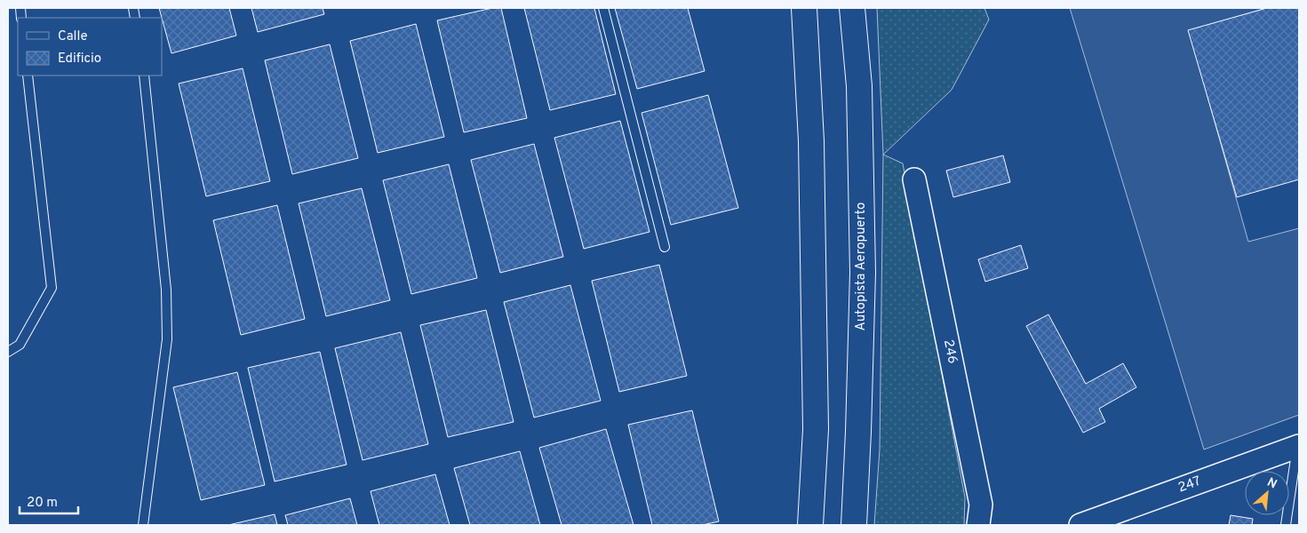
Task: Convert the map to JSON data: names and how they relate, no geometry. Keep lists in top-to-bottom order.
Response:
{
  "streets": {
    "highway": ["Autopista Aeropuerto"],
    "street": ["246", "247"]
  },
  "legend": ["Calle", "Edificio"],
  "scale_bar": "20 m",
  "north": "top right"
}
